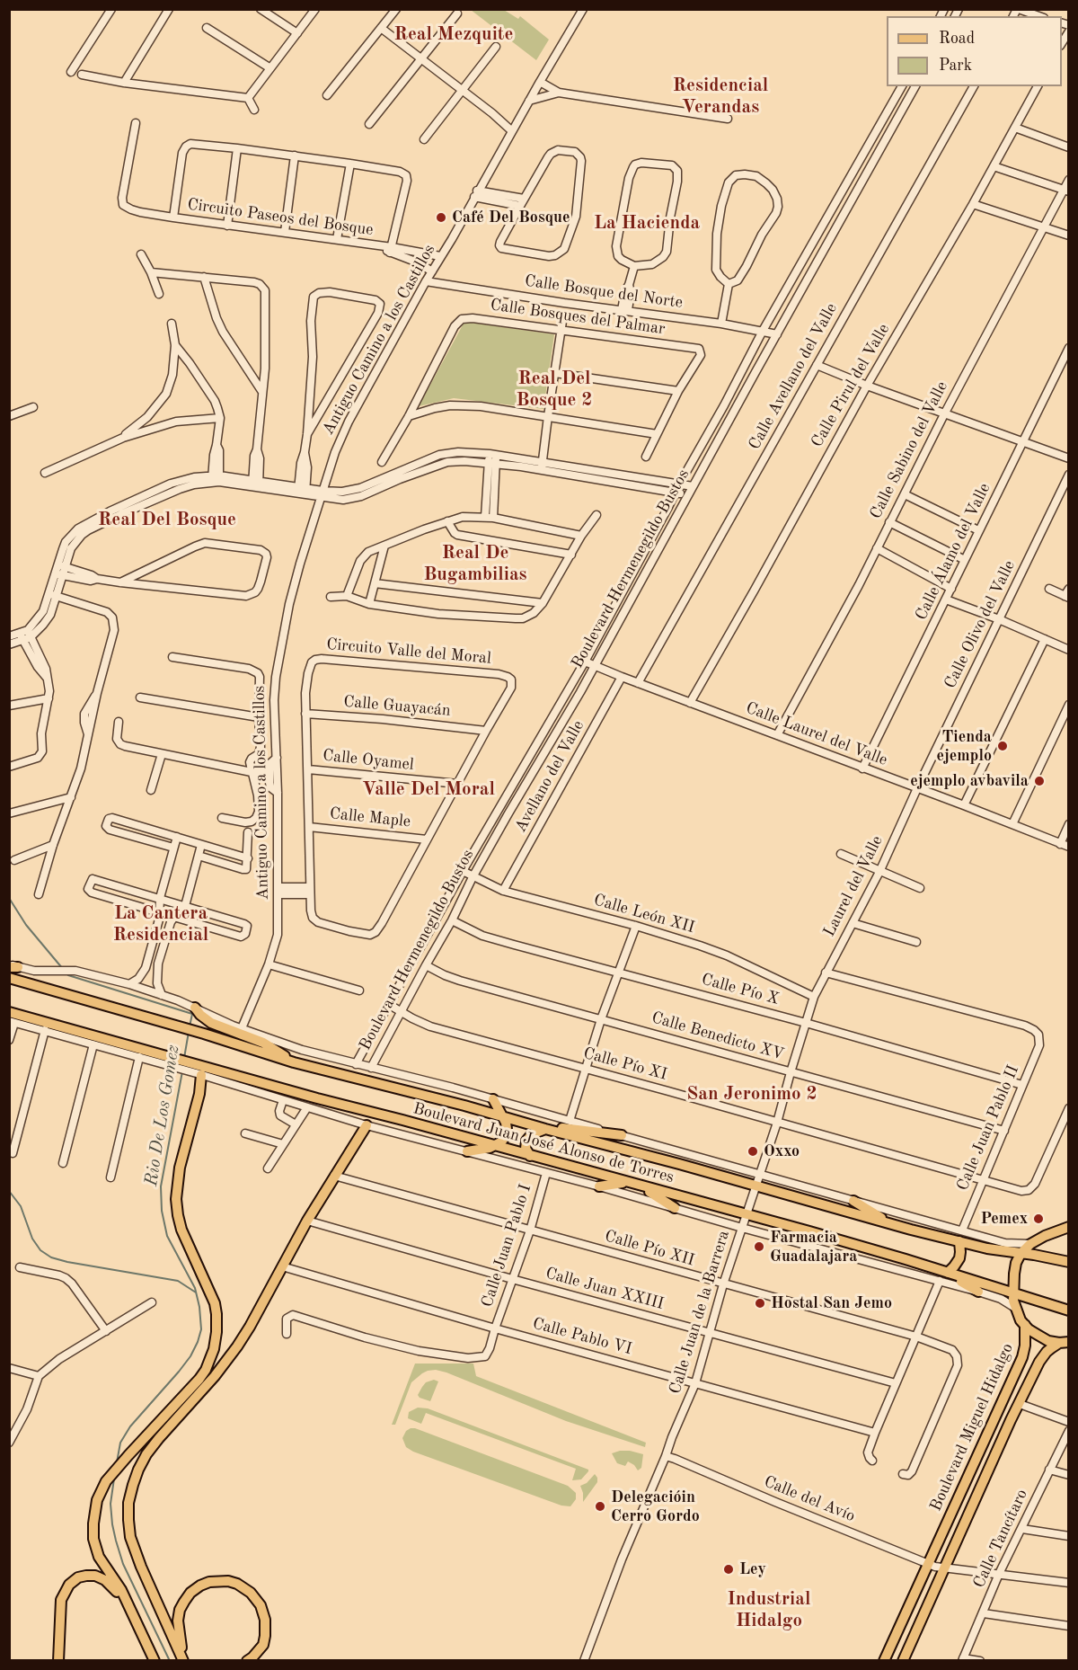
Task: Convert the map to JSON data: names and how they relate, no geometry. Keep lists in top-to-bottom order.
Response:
{
  "streets": {
    "main road": ["Boulevard Juan José Alonso de Torres", "Boulevard Miguel Hidalgo"],
    "street": [
      "Circuito Paseos del Bosque",
      "Calle Bosque del Norte",
      "Calle Bosques del Palmar",
      "Antiguo Camino a los Castillos",
      "Calle Avellano del Valle",
      "Calle Pirul del Valle",
      "Calle Sabino del Valle",
      "Calle Álamo del Valle",
      "Boulevard Hermenegildo Bustos",
      "Calle Olivo del Valle",
      "Circuito Valle del Moral",
      "Calle Guayacán",
      "Calle Laurel del Valle",
      "Calle Oyamel",
      "Avellano del Valle",
      "Calle Maple",
      "Laurel del Valle",
      "Calle León XII",
      "Calle Pío X",
      "Calle Benedicto XV",
      "Calle Pío XI",
      "Calle Juan Pablo II",
      "Calle Juan Pablo I",
      "Calle Pío XII",
      "Calle Juan XXIII",
      "Calle Juan de la Barrera",
      "Calle Pablo VI",
      "Calle del Avío",
      "Calle Tancítaro"
    ]
  },
  "crossings": [
    ["Circuito Paseos del Bosque", "Antiguo Camino a los Castillos"],
    ["Calle Bosque del Norte", "Antiguo Camino a los Castillos"],
    ["Calle Bosque del Norte", "Boulevard Hermenegildo Bustos"],
    ["Antiguo Camino a los Castillos", "Boulevard Juan José Alonso de Torres"],
    ["Calle Avellano del Valle", "Calle Laurel del Valle"],
    ["Calle Pirul del Valle", "Calle Laurel del Valle"],
    ["Calle Sabino del Valle", "Calle Laurel del Valle"],
    ["Calle Álamo del Valle", "Calle Laurel del Valle"],
    ["Boulevard Hermenegildo Bustos", "Calle Laurel del Valle"],
    ["Boulevard Hermenegildo Bustos", "Calle León XII"],
    ["Boulevard Hermenegildo Bustos", "Calle Pío X"],
    ["Boulevard Hermenegildo Bustos", "Calle Benedicto XV"],
    ["Boulevard Hermenegildo Bustos", "Calle Pío XI"],
    ["Boulevard Hermenegildo Bustos", "Boulevard Juan José Alonso de Torres"],
    ["Calle Olivo del Valle", "Calle Laurel del Valle"],
    ["Calle Olivo del Valle", "Laurel del Valle"],
    ["Circuito Valle del Moral", "Calle Guayacán"],
    ["Circuito Valle del Moral", "Calle Oyamel"],
    ["Circuito Valle del Moral", "Calle Maple"],
    ["Calle Laurel del Valle", "Avellano del Valle"],
    ["Calle Laurel del Valle", "Laurel del Valle"],
    ["Avellano del Valle", "Calle León XII"],
    ["Laurel del Valle", "Calle León XII"],
    ["Laurel del Valle", "Calle Juan Pablo II"],
    ["Laurel del Valle", "Calle Juan de la Barrera"],
    ["Calle León XII", "Calle Juan de la Barrera"],
    ["Calle Pío X", "Calle Juan Pablo II"],
    ["Calle Pío X", "Calle Juan de la Barrera"],
    ["Calle Benedicto XV", "Calle Juan Pablo II"],
    ["Calle Benedicto XV", "Calle Juan de la Barrera"],
    ["Calle Pío XI", "Calle Juan Pablo II"],
    ["Calle Pío XI", "Calle Juan de la Barrera"],
    ["Calle Juan Pablo II", "Boulevard Juan José Alonso de Torres"],
    ["Boulevard Juan José Alonso de Torres", "Calle Juan Pablo I"],
    ["Boulevard Juan José Alonso de Torres", "Calle Juan de la Barrera"],
    ["Boulevard Juan José Alonso de Torres", "Boulevard Miguel Hidalgo"],
    ["Calle Juan Pablo I", "Calle Pío XII"],
    ["Calle Juan Pablo I", "Calle Juan XXIII"],
    ["Calle Juan Pablo I", "Calle Pablo VI"],
    ["Calle Pío XII", "Calle Juan de la Barrera"],
    ["Calle Juan XXIII", "Calle Juan de la Barrera"],
    ["Calle Juan de la Barrera", "Calle Pablo VI"],
    ["Calle Juan de la Barrera", "Calle del Avío"],
    ["Boulevard Miguel Hidalgo", "Calle del Avío"],
    ["Calle del Avío", "Calle Tancítaro"]
  ],
  "districts": [
    "Real Mezquite",
    "Residencial Verandas",
    "La Hacienda",
    "Real Del Bosque 2",
    "Real Del Bosque",
    "Real De Bugambilias",
    "Valle Del Moral",
    "La Cantera Residencial",
    "San Jeronimo 2",
    "Industrial Hidalgo"
  ],
  "water": ["Rio De Los Gomez"],
  "places": [
    "Café Del Bosque",
    "Tienda ejemplo",
    "ejemplo avbavila",
    "Oxxo",
    "Pemex",
    "Farmacia Guadalajara",
    "Hostal San Jemo",
    "Delegacióin Cerro Gordo",
    "Ley"
  ],
  "legend": ["Road", "Park"]
}
